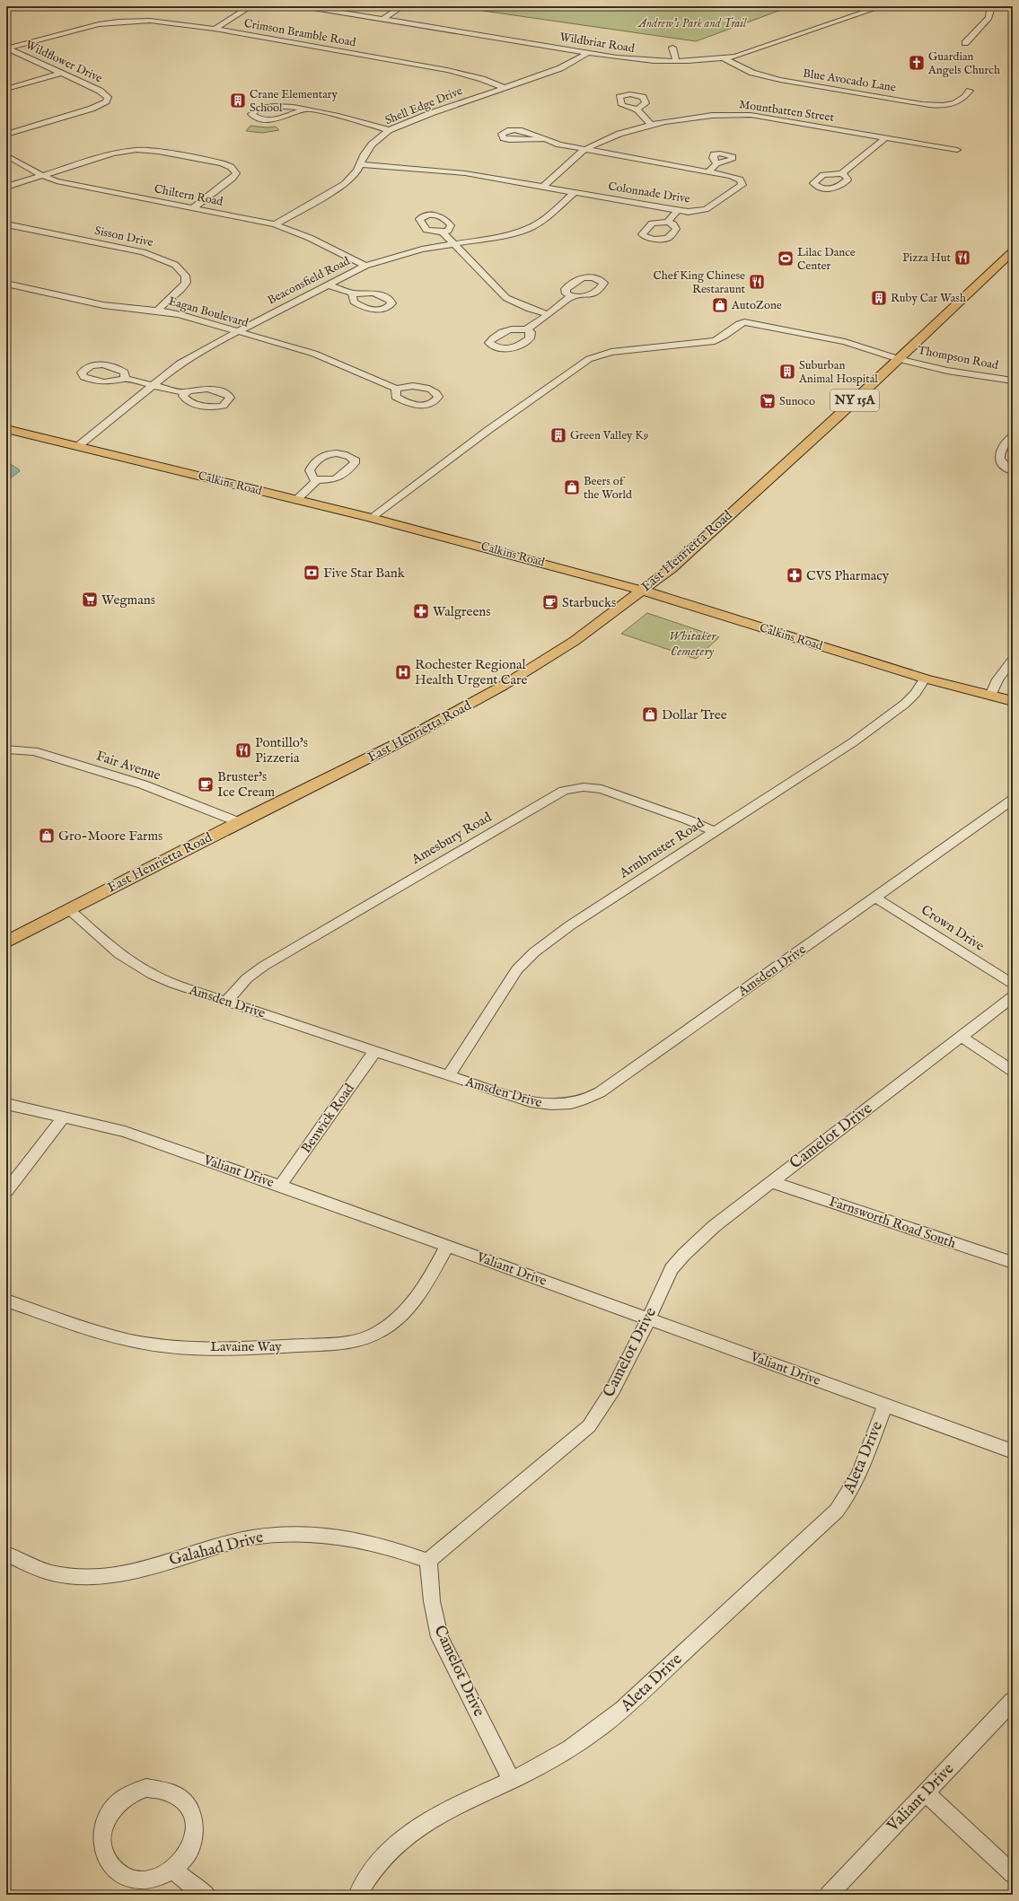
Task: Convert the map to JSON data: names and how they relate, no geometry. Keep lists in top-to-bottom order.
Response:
{
  "streets": {
    "main road": ["NY 15A", "Calkins Road", "East Henrietta Road"],
    "street": [
      "Crimson Bramble Road",
      "Wildbriar Road",
      "Wildflower Drive",
      "Blue Avocado Lane",
      "Shell Edge Drive",
      "Mountbatten Street",
      "Colonnade Drive",
      "Chiltern Road",
      "Sisson Drive",
      "Beaconsfield Road",
      "Eagan Boulevard",
      "Thompson Road",
      "Fair Avenue",
      "Amesbury Road",
      "Armbruster Road",
      "Crown Drive",
      "Amsden Drive",
      "Benwick Road",
      "Camelot Drive",
      "Valiant Drive",
      "Farnsworth Road South",
      "Lavaine Way",
      "Aleta Drive",
      "Galahad Drive"
    ]
  },
  "crossings": [
    ["Crimson Bramble Road", "Wildflower Drive"],
    ["Crimson Bramble Road", "Shell Edge Drive"],
    ["Wildbriar Road", "Blue Avocado Lane"],
    ["Wildbriar Road", "Shell Edge Drive"],
    ["Shell Edge Drive", "Colonnade Drive"],
    ["Shell Edge Drive", "Chiltern Road"],
    ["Mountbatten Street", "Colonnade Drive"],
    ["Colonnade Drive", "Beaconsfield Road"],
    ["Chiltern Road", "Beaconsfield Road"],
    ["Sisson Drive", "Eagan Boulevard"],
    ["Beaconsfield Road", "Eagan Boulevard"],
    ["Beaconsfield Road", "Calkins Road"],
    ["Thompson Road", "Calkins Road"],
    ["Thompson Road", "East Henrietta Road"],
    ["Calkins Road", "East Henrietta Road"],
    ["Calkins Road", "Armbruster Road"],
    ["East Henrietta Road", "Fair Avenue"],
    ["East Henrietta Road", "Amsden Drive"],
    ["Amesbury Road", "Armbruster Road"],
    ["Amesbury Road", "Amsden Drive"],
    ["Armbruster Road", "Amsden Drive"],
    ["Crown Drive", "Amsden Drive"],
    ["Amsden Drive", "Benwick Road"],
    ["Benwick Road", "Valiant Drive"],
    ["Camelot Drive", "Valiant Drive"],
    ["Camelot Drive", "Farnsworth Road South"],
    ["Camelot Drive", "Aleta Drive"],
    ["Camelot Drive", "Galahad Drive"],
    ["Valiant Drive", "Lavaine Way"],
    ["Valiant Drive", "Aleta Drive"]
  ],
  "parks": ["Andrew's Park and Trail", "Whitaker Cemetery"],
  "places": {
    "church": ["Guardian Angels Church"],
    "building": [
      "Crane Elementary School",
      "Ruby Car Wash",
      "Suburban Animal Hospital",
      "Green Valley K9"
    ],
    "restaurant": ["Pizza Hut", "Chef King Chinese Restaraunt", "Pontillo's Pizzeria"],
    "sports": ["Lilac Dance Center"],
    "shop": [
      "AutoZone",
      "Beers of the World",
      "Dollar Tree",
      "Gro-Moore Farms"
    ],
    "supermarket": ["Sunoco", "Wegmans"],
    "bank": ["Five Star Bank"],
    "pharmacy": ["CVS Pharmacy", "Walgreens"],
    "cafe": ["Starbucks", "Bruster's Ice Cream"],
    "hospital": ["Rochester Regional Health Urgent Care"]
  }
}
